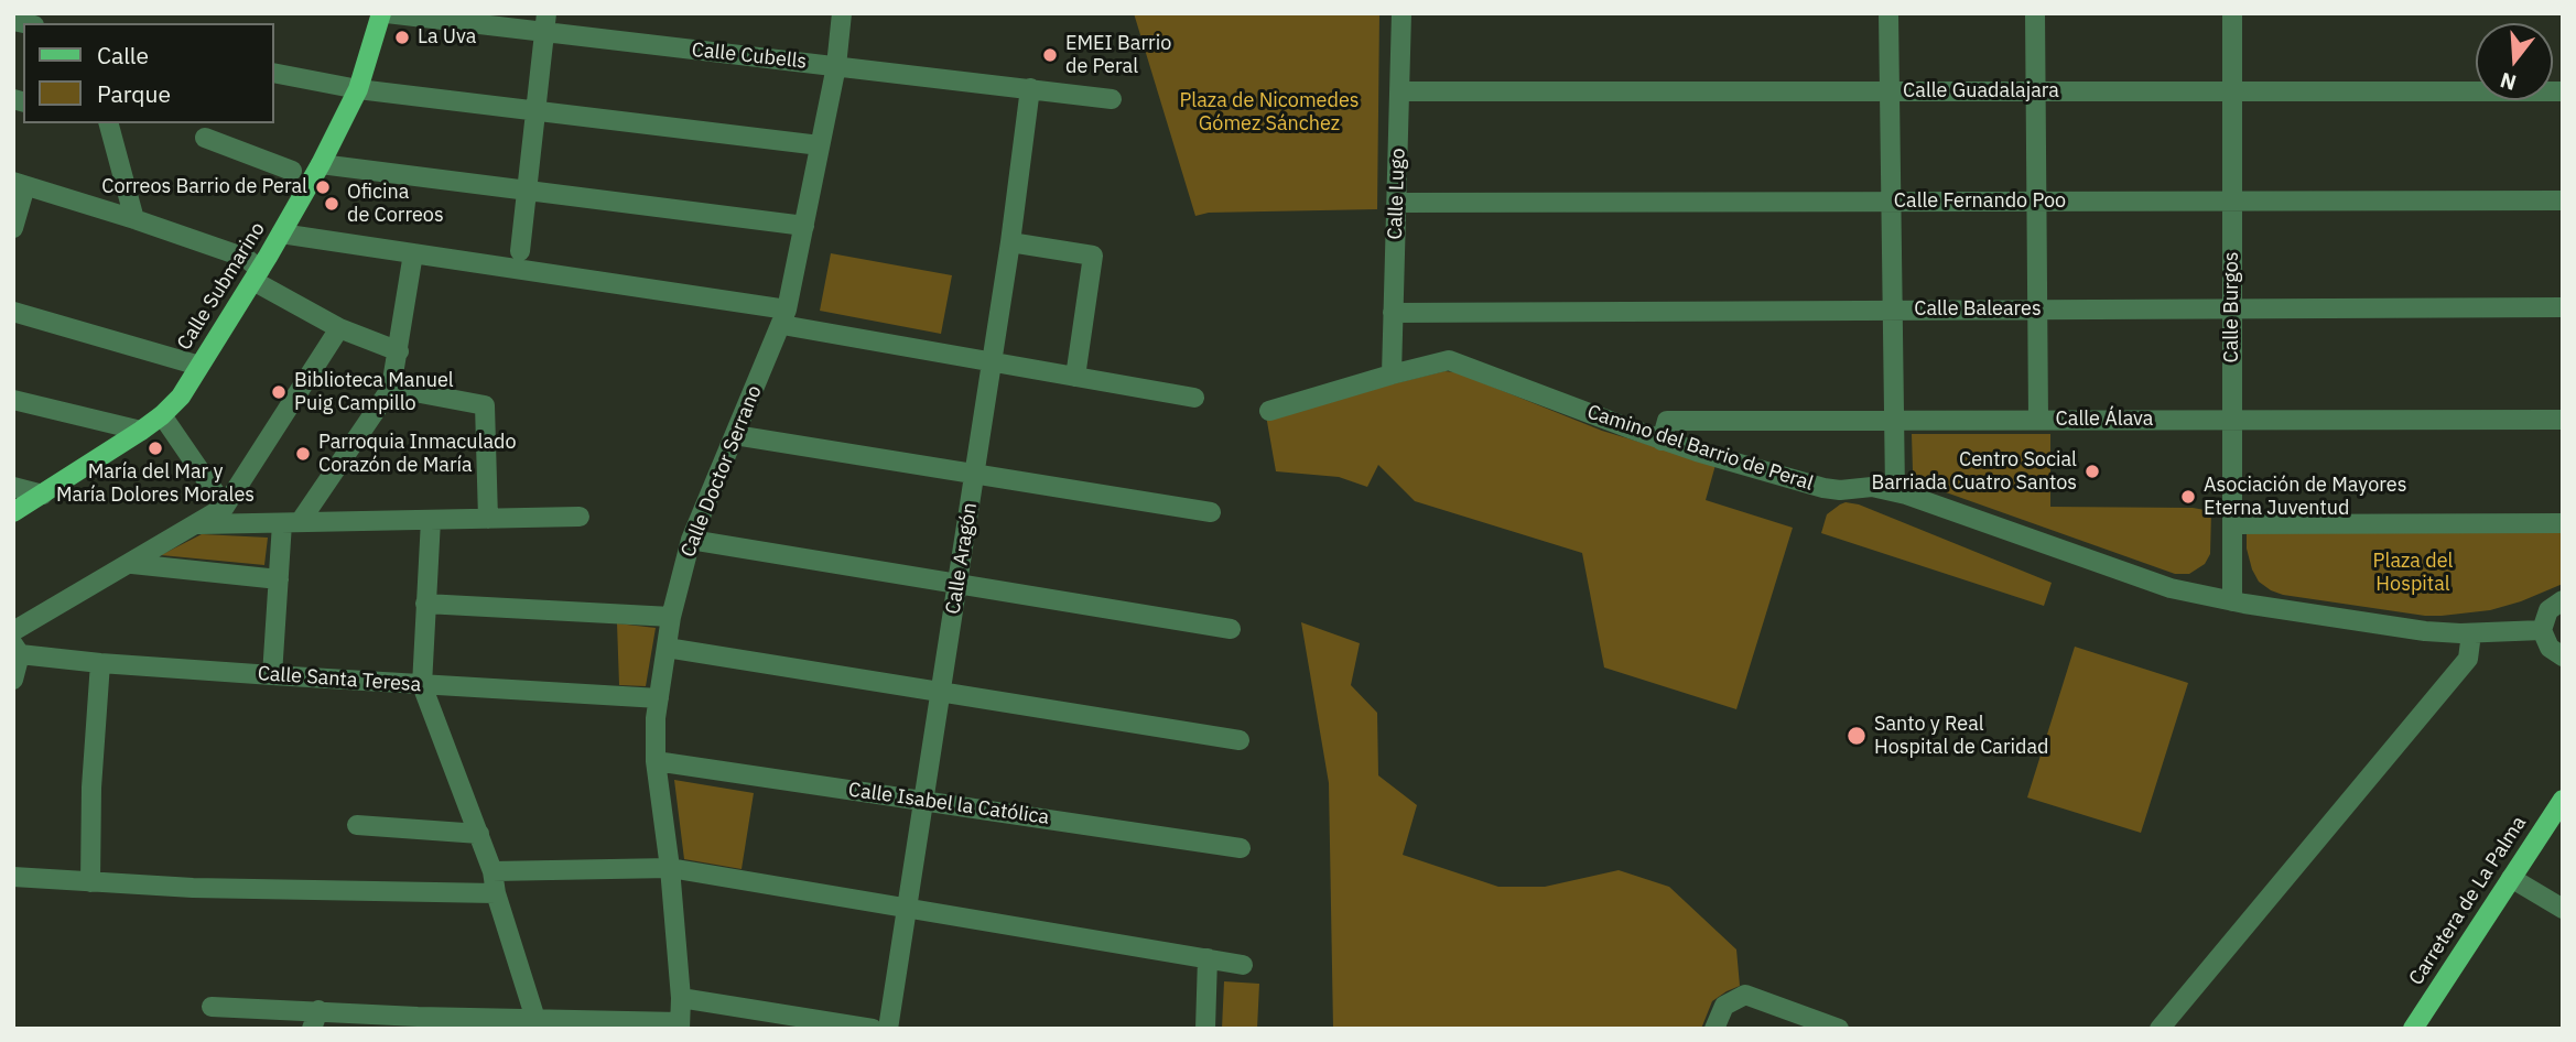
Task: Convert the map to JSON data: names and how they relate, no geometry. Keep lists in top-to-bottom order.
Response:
{
  "streets": {
    "main road": ["Calle Submarino", "Carretera de La Palma"],
    "street": [
      "Calle Cubells",
      "Calle Guadalajara",
      "Calle Lugo",
      "Calle Fernando Poo",
      "Calle Burgos",
      "Calle Baleares",
      "Calle Álava",
      "Camino del Barrio de Peral",
      "Calle Doctor Serrano",
      "Calle Aragón",
      "Calle Santa Teresa",
      "Calle Isabel la Católica"
    ]
  },
  "crossings": [
    ["Calle Cubells", "Calle Submarino"],
    ["Calle Cubells", "Calle Doctor Serrano"],
    ["Calle Cubells", "Calle Aragón"],
    ["Calle Guadalajara", "Calle Lugo"],
    ["Calle Guadalajara", "Calle Burgos"],
    ["Calle Lugo", "Calle Fernando Poo"],
    ["Calle Lugo", "Calle Baleares"],
    ["Calle Lugo", "Camino del Barrio de Peral"],
    ["Calle Fernando Poo", "Calle Burgos"],
    ["Calle Burgos", "Calle Baleares"],
    ["Calle Burgos", "Calle Álava"],
    ["Calle Burgos", "Camino del Barrio de Peral"],
    ["Calle Álava", "Camino del Barrio de Peral"],
    ["Calle Doctor Serrano", "Calle Santa Teresa"],
    ["Calle Doctor Serrano", "Calle Isabel la Católica"],
    ["Calle Aragón", "Calle Isabel la Católica"]
  ],
  "parks": ["Plaza de Nicomedes Gómez Sánchez", "Plaza del Hospital"],
  "places": [
    "La Uva",
    "EMEI Barrio de Peral",
    "Correos Barrio de Peral",
    "Oficina de Correos",
    "Biblioteca Manuel Puig Campillo",
    "María del Mar y María Dolores Morales",
    "Parroquia Inmaculado Corazón de María",
    "Centro Social Barriada Cuatro Santos",
    "Asociación de Mayores Eterna Juventud",
    "Santo y Real Hospital de Caridad"
  ],
  "legend": ["Calle", "Parque"],
  "north": "bottom"
}
